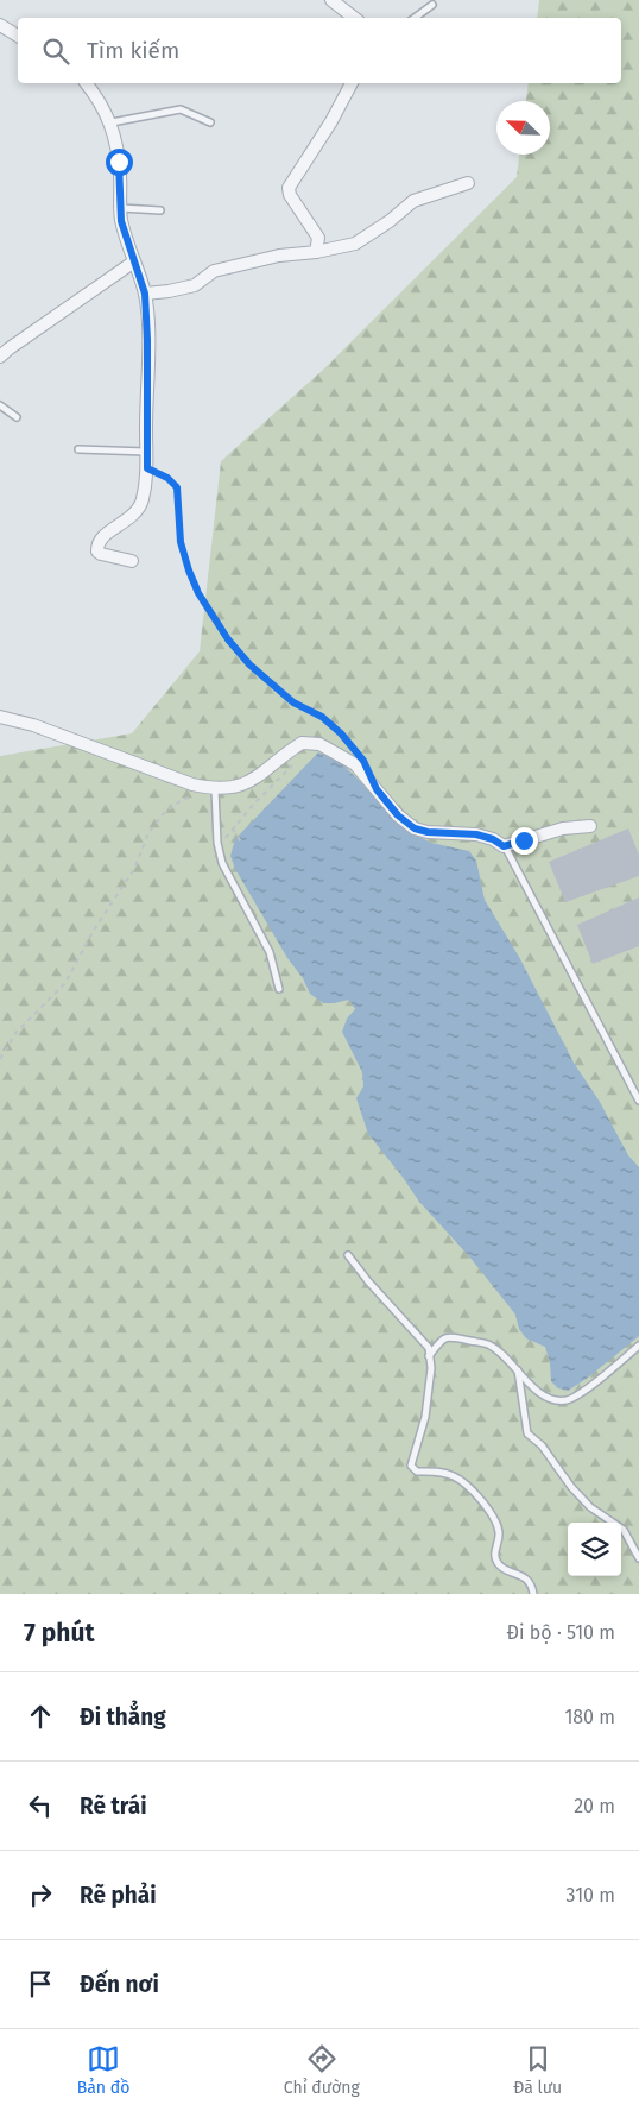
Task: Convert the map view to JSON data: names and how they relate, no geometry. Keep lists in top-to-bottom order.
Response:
{
  "north": "top left",
  "page": {
    "search": "Tìm kiếm",
    "heading": ["7 phút", "Đi bộ · 510 m"],
    "list": [
      ["Đi thẳng", "180 m"],
      ["Rẽ trái", "20 m"],
      ["Rẽ phải", "310 m"],
      "Đến nơi"
    ],
    "nav": ["Bản đồ", "Chỉ đường", "Đã lưu"]
  }
}
